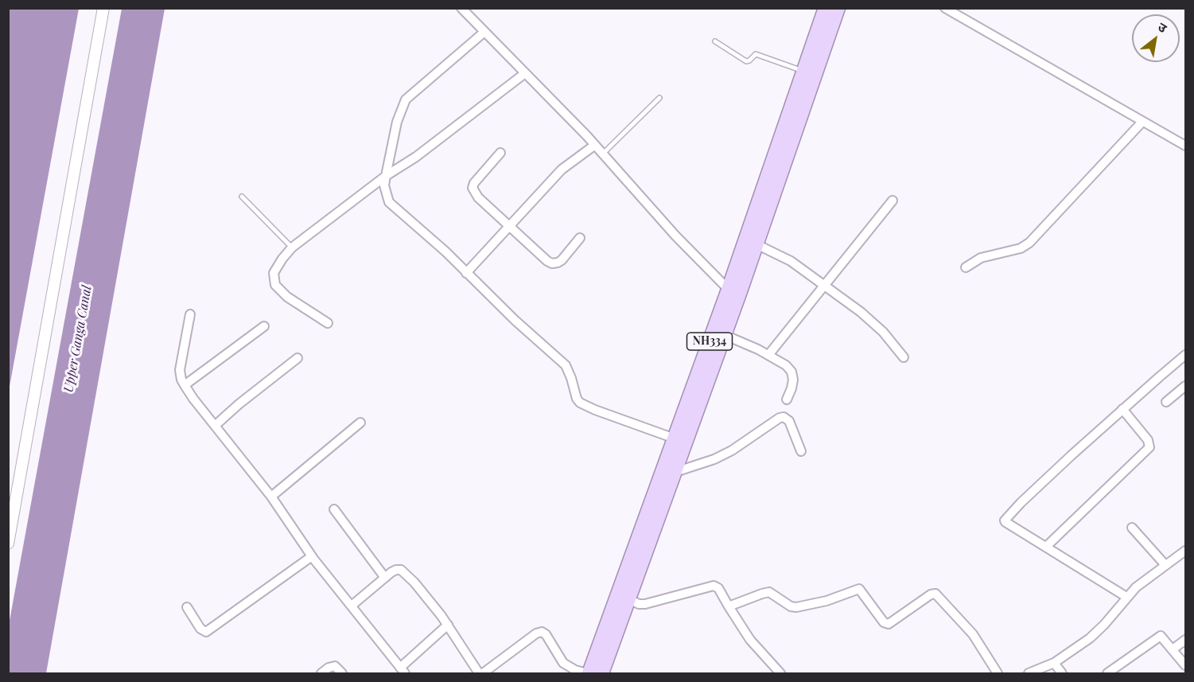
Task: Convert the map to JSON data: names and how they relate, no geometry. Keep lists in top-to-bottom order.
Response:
{
  "streets": {
    "highway": ["NH334"]
  },
  "water": ["Upper Ganga Canal"],
  "north": "top right"
}
